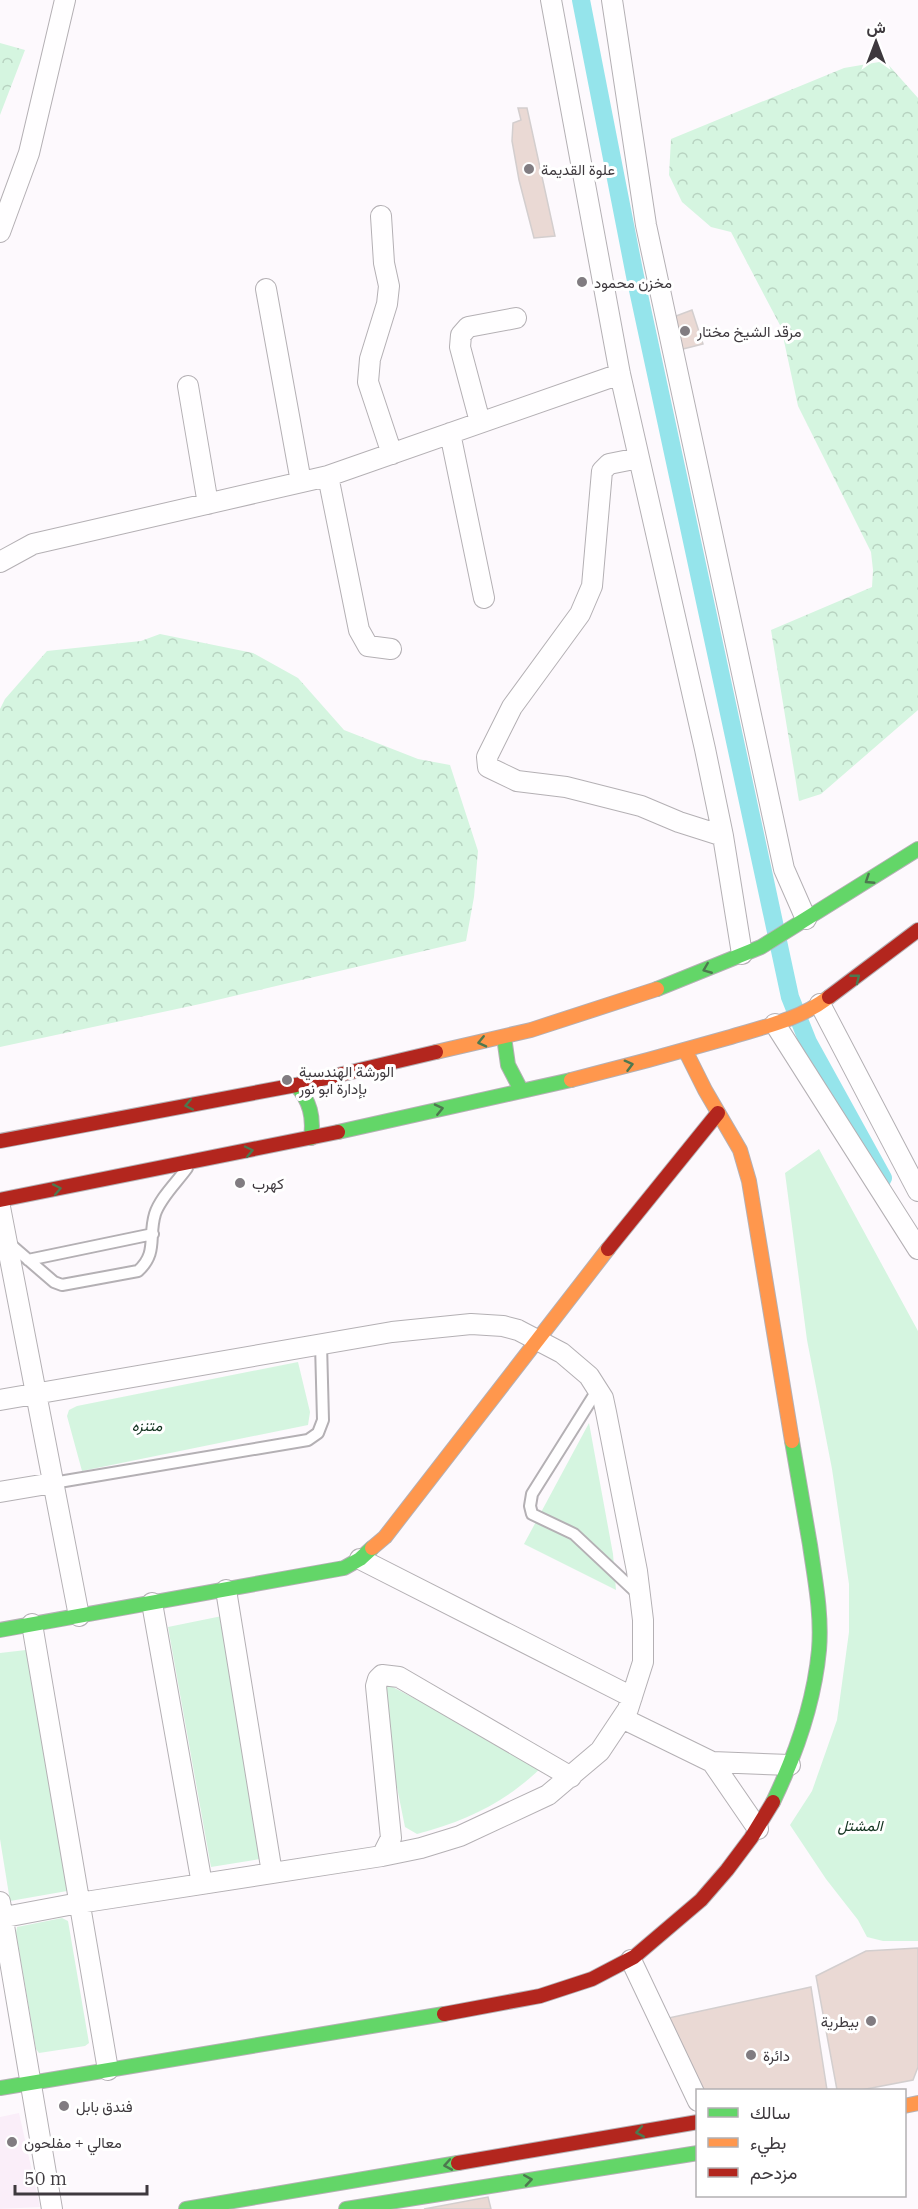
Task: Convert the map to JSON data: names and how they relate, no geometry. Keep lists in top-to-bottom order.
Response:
{
  "parks": ["متنزه", "المشتل"],
  "places": [
    "علوة القديمة",
    "مخزن محمود",
    "مرقد الشيخ مختار",
    "الورشة الهندسية بإدارة ابو نور",
    "كهرب",
    "بيطرية",
    "دائرة",
    "فندق بابل",
    "معالي + مفلحون"
  ],
  "legend": ["سالك", "بطيء", "مزدحم"],
  "scale_bar": "50 m",
  "north": "top"
}
